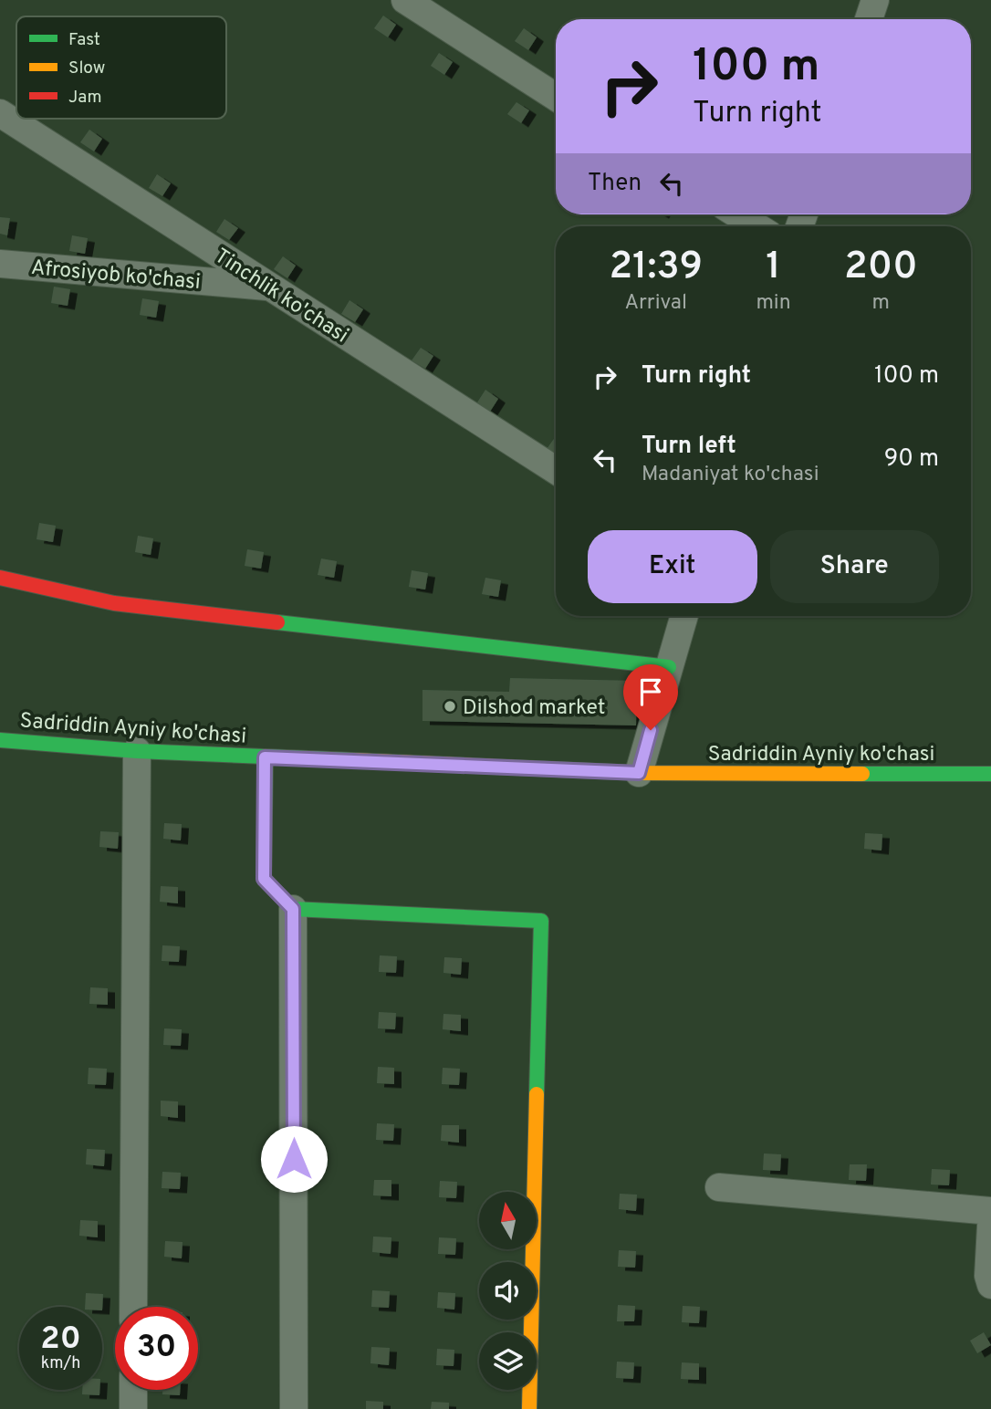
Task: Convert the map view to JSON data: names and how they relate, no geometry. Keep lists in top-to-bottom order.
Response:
{
  "streets": {
    "street": ["Afrosiyob ko'chasi", "Tinchlik ko'chasi", "Sadriddin Ayniy ko'chasi"]
  },
  "crossings": [
    ["Afrosiyob ko'chasi", "Tinchlik ko'chasi"]
  ],
  "places": ["Dilshod market"],
  "legend": ["Fast", "Slow", "Jam"],
  "north": "top",
  "page": {
    "turn": ["100 m", "Turn right"],
    "then": "Then",
    "eta": [
      "21:39",
      "Arrival",
      "1",
      "min",
      "200",
      "m"
    ],
    "list": [
      {
        "name": "Turn right",
        "value": "100 m"
      },
      {
        "name": "Turn left",
        "note": "Madaniyat ko'chasi",
        "value": "90 m"
      }
    ],
    "buttons": ["Exit", "Share"],
    "speed": "20 km/h",
    "limit": "30"
  }
}
